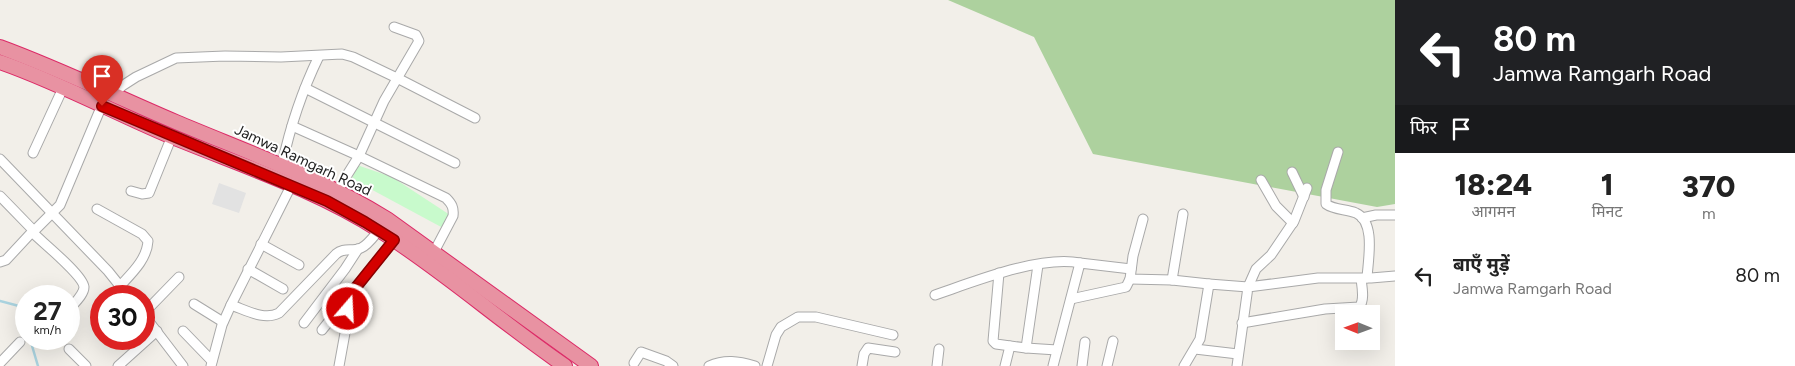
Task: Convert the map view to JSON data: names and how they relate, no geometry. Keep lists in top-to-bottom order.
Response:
{
  "streets": {
    "highway": ["Jamwa Ramgarh Road"]
  },
  "north": "left",
  "page": {
    "turn": ["80 m", "Jamwa Ramgarh Road"],
    "then": "फिर",
    "eta": [
      "18:24",
      "आगमन",
      "1",
      "मिनट",
      "370",
      "m"
    ],
    "list": [
      {
        "name": "बाएँ मुड़ें",
        "note": "Jamwa Ramgarh Road",
        "value": "80 m"
      }
    ],
    "speed": "27 km/h",
    "limit": "30"
  }
}
